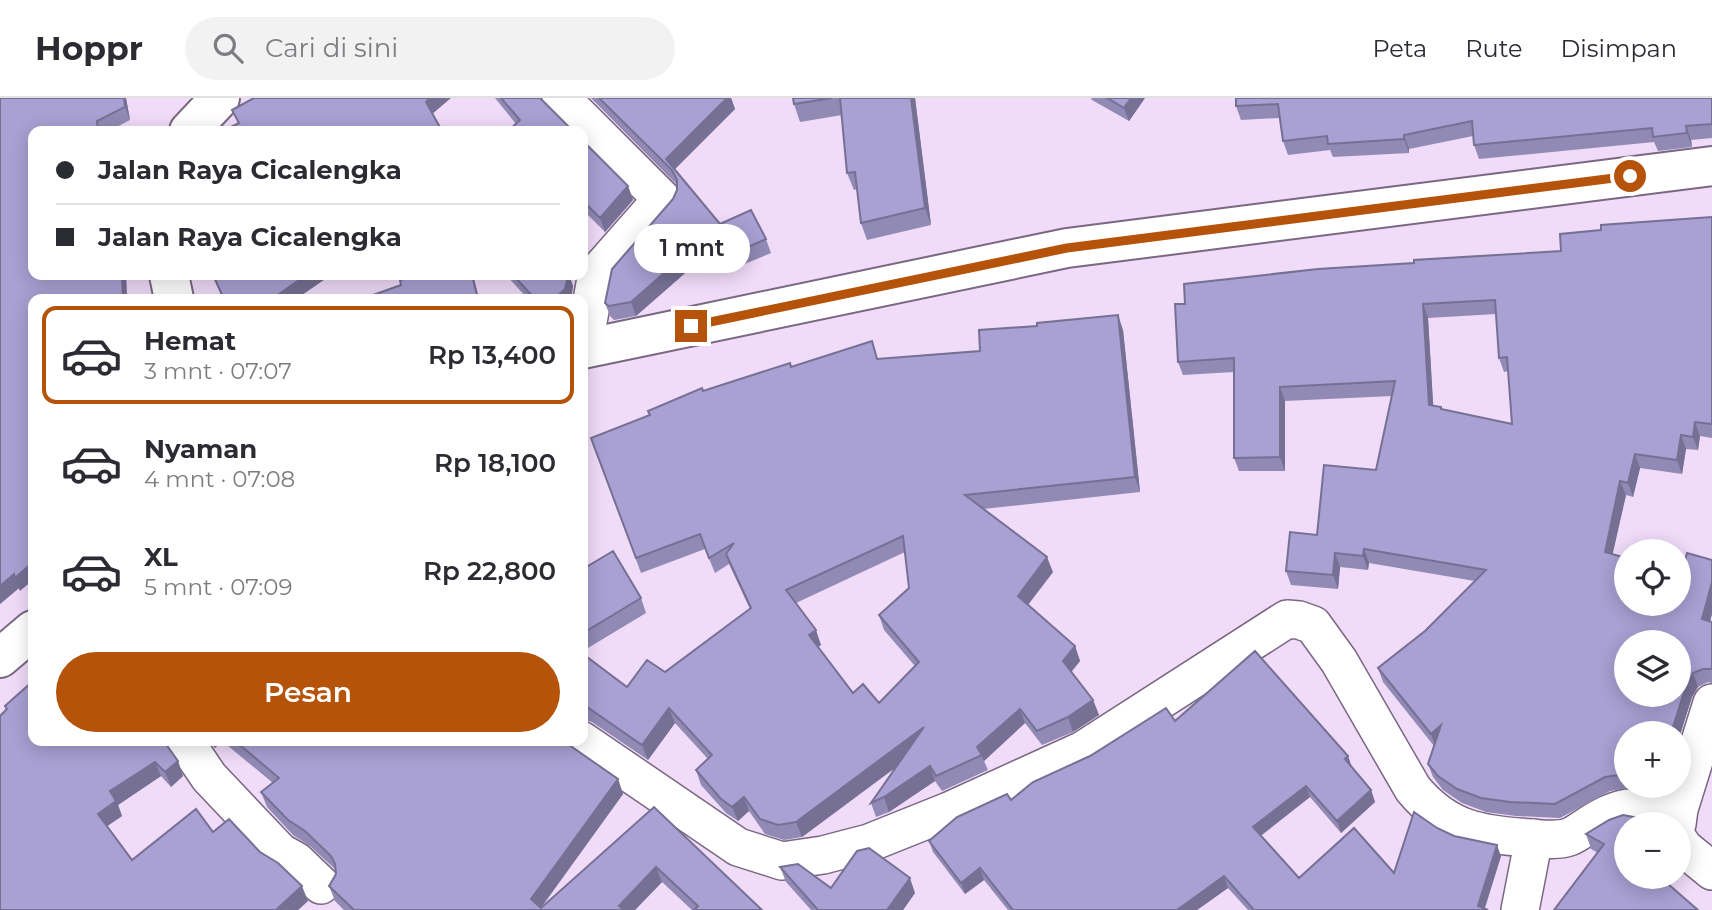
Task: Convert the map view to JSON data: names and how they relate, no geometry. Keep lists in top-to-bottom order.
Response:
{
  "page": {
    "header": "Hoppr",
    "search": "Cari di sini",
    "nav": ["Peta", "Rute", "Disimpan"],
    "banner": ["Jalan Raya Cicalengka", "Jalan Raya Cicalengka"],
    "bubble": "1 mnt",
    "list": [
      {
        "name": "Hemat",
        "note": "3 mnt · 07:07",
        "value": "Rp 13,400"
      },
      {
        "name": "Nyaman",
        "note": "4 mnt · 07:08",
        "value": "Rp 18,100"
      },
      {
        "name": "XL",
        "note": "5 mnt · 07:09",
        "value": "Rp 22,800"
      }
    ],
    "map_buttons": ["+", "−"],
    "buttons": "Pesan"
  }
}
